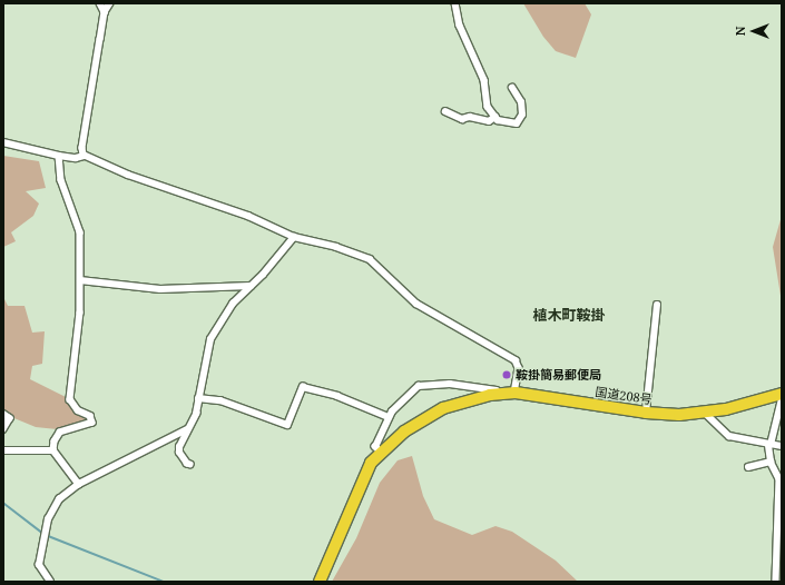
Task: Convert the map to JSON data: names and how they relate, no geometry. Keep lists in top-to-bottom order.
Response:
{
  "streets": {
    "highway": ["国道208号"]
  },
  "districts": ["植木町鞍掛"],
  "places": ["鞍掛簡易郵便局"],
  "north": "left"
}
